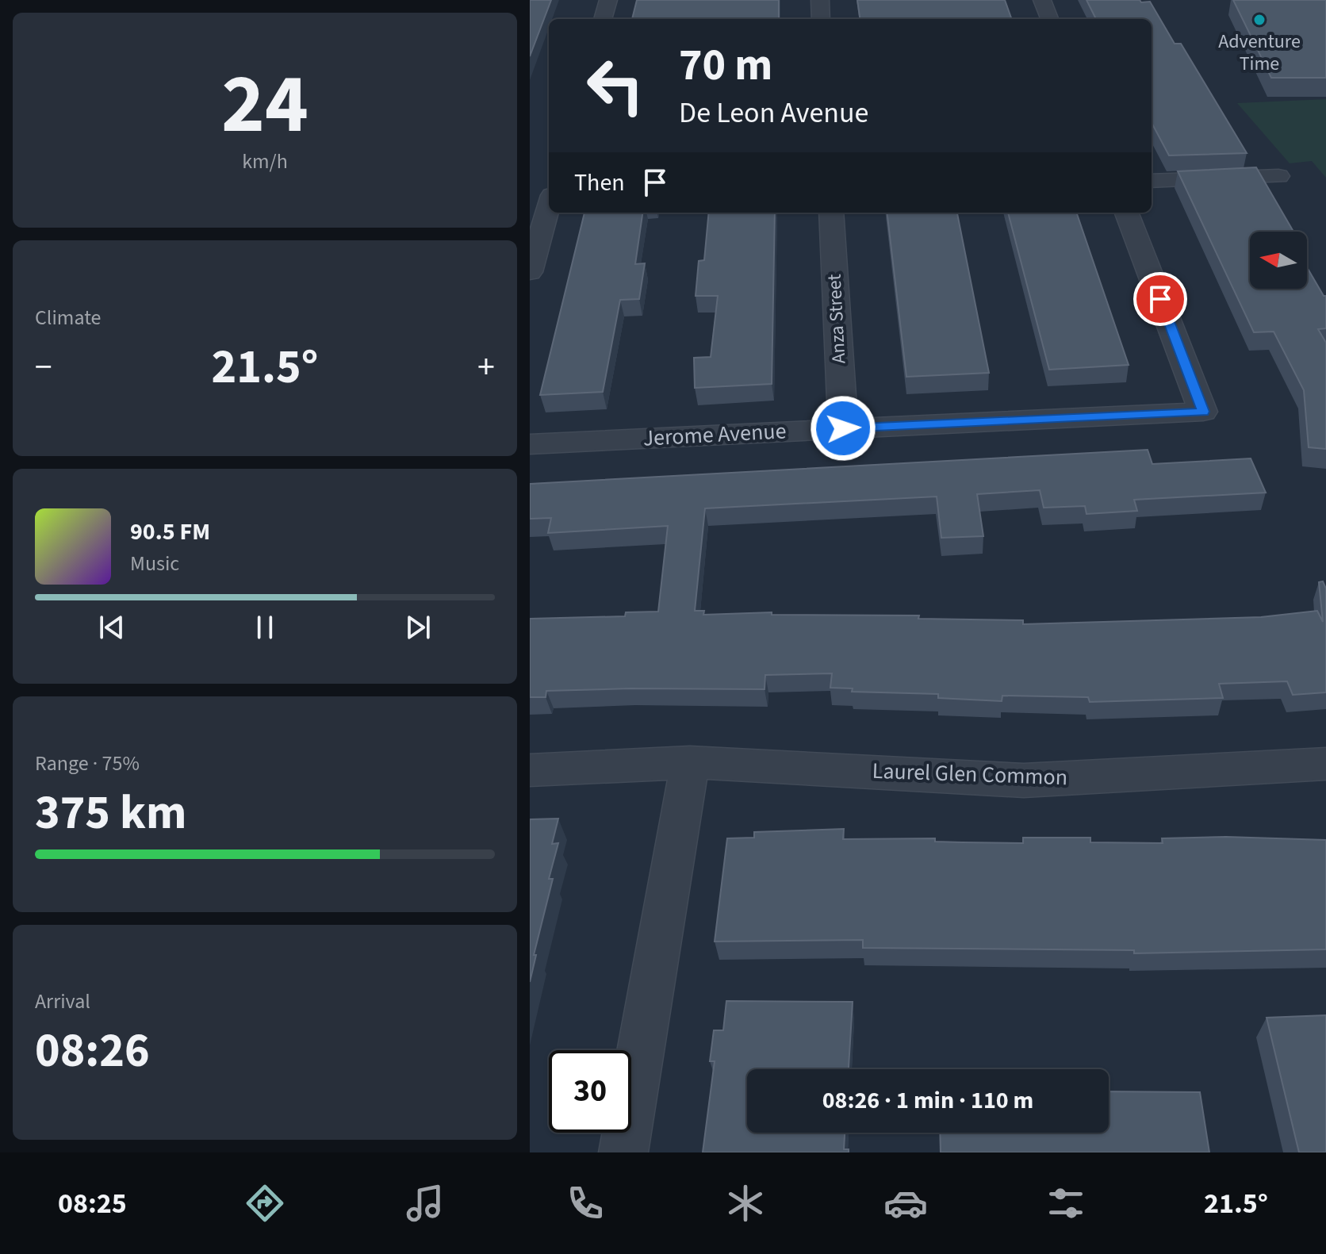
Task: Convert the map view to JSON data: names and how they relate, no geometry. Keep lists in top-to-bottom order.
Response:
{
  "streets": {
    "street": ["Anza Street", "Jerome Avenue", "Laurel Glen Common"]
  },
  "crossings": [
    ["Anza Street", "Jerome Avenue"]
  ],
  "places": ["Adventure Time"],
  "north": "left",
  "page": {
    "tile": [
      ["24", "km/h"],
      "Climate",
      ["Range · 75%", "375 km"],
      ["Arrival", "08:26"]
    ],
    "turn": ["70 m", "De Leon Avenue"],
    "then": "Then",
    "heat": ["−", "21.5°", "+"],
    "song": ["90.5 FM", "Music"],
    "limit": "30",
    "trip": "08:26 · 1 min · 110 m",
    "tabs": ["08:25", "21.5°"]
  }
}
